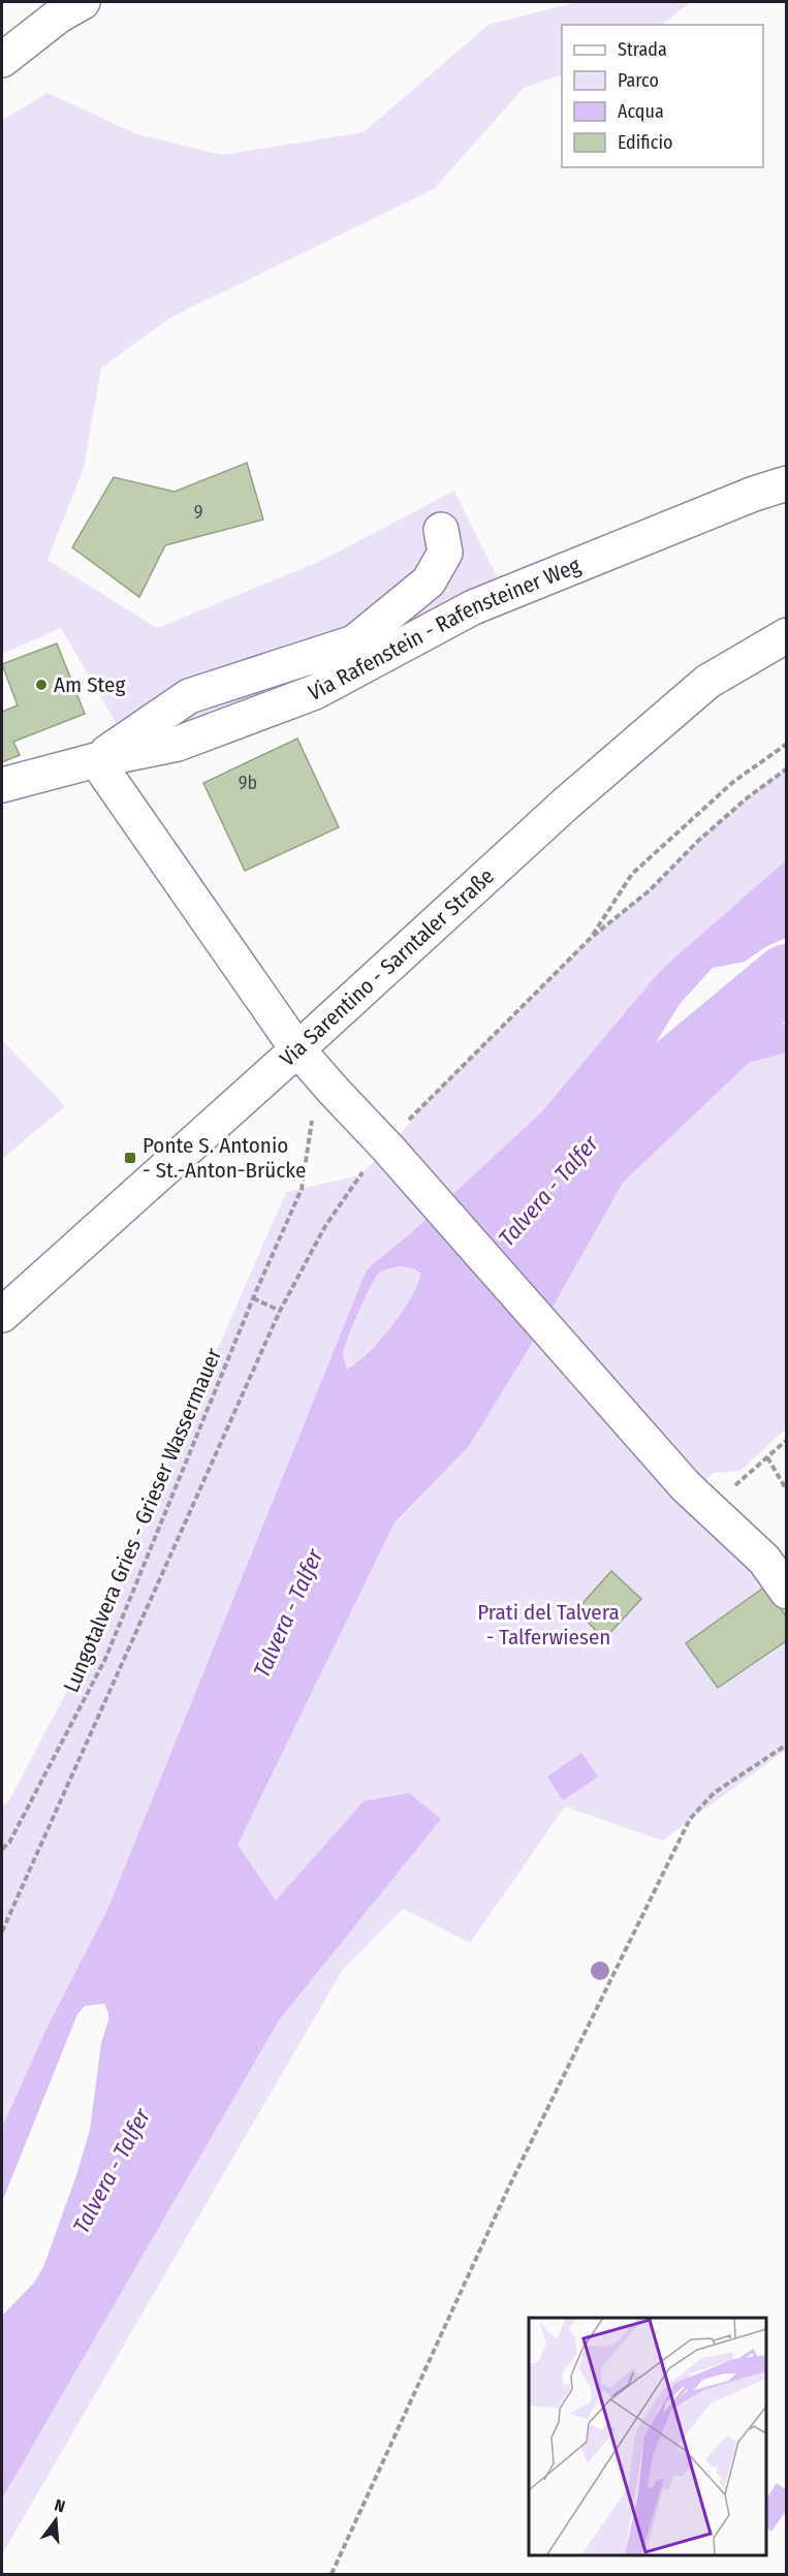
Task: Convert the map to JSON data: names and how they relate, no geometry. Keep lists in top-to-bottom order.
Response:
{
  "streets": {
    "street": ["Via Rafenstein - Rafensteiner Weg", "Via Sarentino - Sarntaler Straße"],
    "path": ["Lungotalvera Gries - Grieser Wassermauer"]
  },
  "water": ["Talvera - Talfer"],
  "parks": ["Prati del Talvera - Talferwiesen"],
  "places": {
    "other": ["Am Steg"],
    "transit": ["Ponte S. Antonio - St.-Anton-Brücke"]
  },
  "house_numbers": ["9", "9b"],
  "legend": [
    "Strada",
    "Parco",
    "Acqua",
    "Edificio"
  ],
  "north": "top"
}
